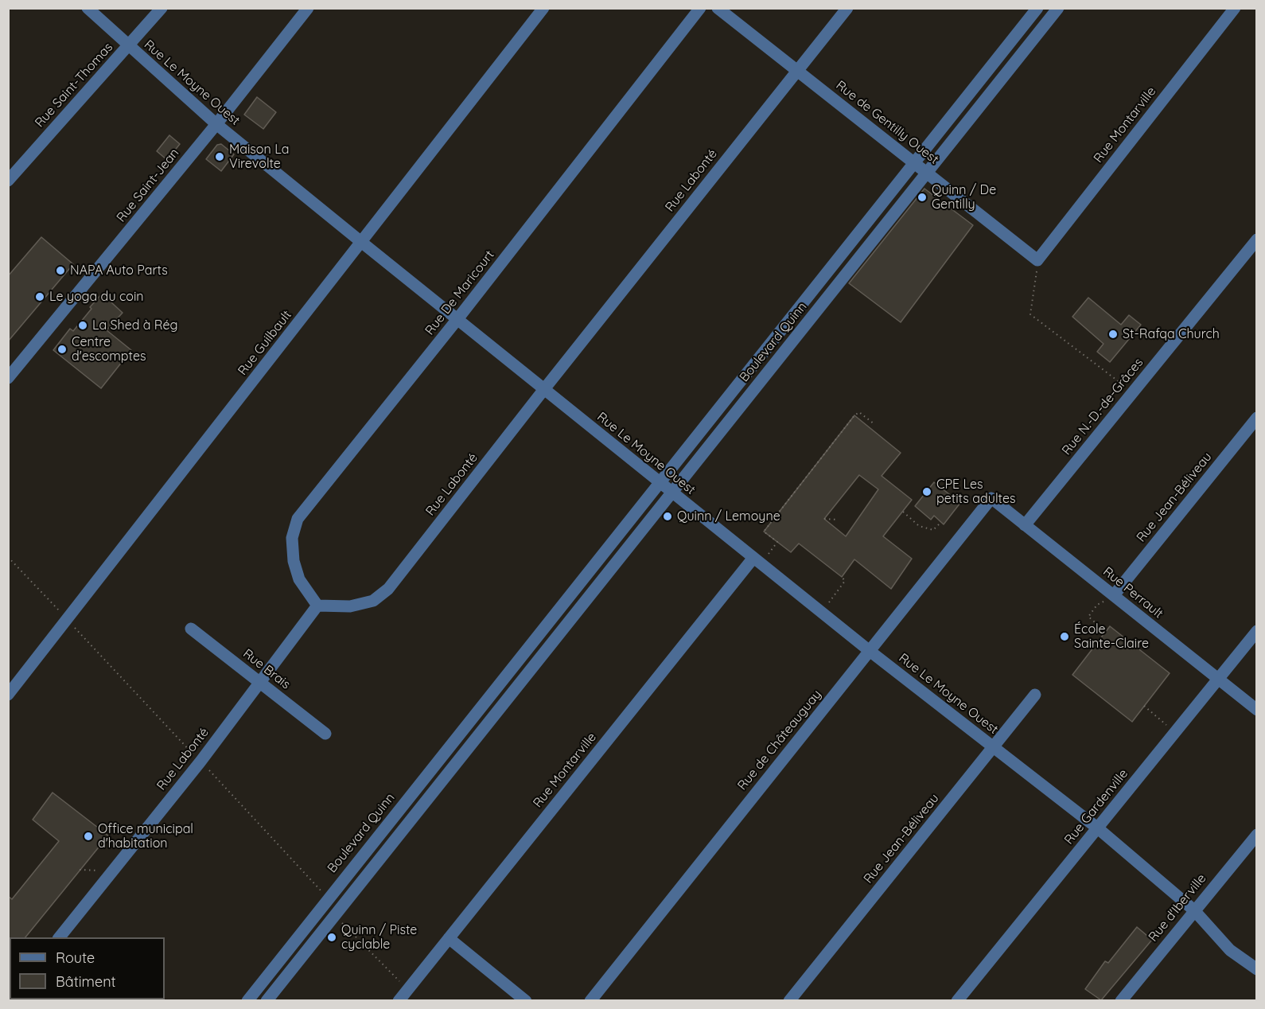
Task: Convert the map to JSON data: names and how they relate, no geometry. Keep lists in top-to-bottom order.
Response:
{
  "streets": {
    "street": [
      "Rue Le Moyne Ouest",
      "Rue Saint-Thomas",
      "Rue de Gentilly Ouest",
      "Rue Montarville",
      "Rue Labonté",
      "Rue Saint-Jean",
      "Rue De Maricourt",
      "Boulevard Quinn",
      "Rue Guilbault",
      "Rue N.-D.-de-Grâces",
      "Rue Jean-Béliveau",
      "Rue Perrault",
      "Rue Brais",
      "Rue de Châteauguay",
      "Rue Gardenville",
      "Rue d'Iberville"
    ]
  },
  "crossings": [
    ["Rue Le Moyne Ouest", "Rue Saint-Thomas"],
    ["Rue Le Moyne Ouest", "Rue Montarville"],
    ["Rue Le Moyne Ouest", "Rue Labonté"],
    ["Rue Le Moyne Ouest", "Rue Saint-Jean"],
    ["Rue Le Moyne Ouest", "Rue De Maricourt"],
    ["Rue Le Moyne Ouest", "Boulevard Quinn"],
    ["Rue Le Moyne Ouest", "Rue Guilbault"],
    ["Rue Le Moyne Ouest", "Rue Jean-Béliveau"],
    ["Rue Le Moyne Ouest", "Rue de Châteauguay"],
    ["Rue Le Moyne Ouest", "Rue Gardenville"],
    ["Rue Le Moyne Ouest", "Rue d'Iberville"],
    ["Rue de Gentilly Ouest", "Rue Montarville"],
    ["Rue de Gentilly Ouest", "Rue Labonté"],
    ["Rue de Gentilly Ouest", "Boulevard Quinn"],
    ["Rue Labonté", "Rue De Maricourt"],
    ["Rue Labonté", "Rue Brais"],
    ["Rue N.-D.-de-Grâces", "Rue Perrault"],
    ["Rue Jean-Béliveau", "Rue Perrault"],
    ["Rue Perrault", "Rue de Châteauguay"],
    ["Rue Perrault", "Rue Gardenville"]
  ],
  "places": [
    "Maison La Virevolte",
    "Quinn / De Gentilly",
    "NAPA Auto Parts",
    "Le yoga du coin",
    "La Shed à Rég",
    "St-Rafqa Church",
    "Centre d'escomptes",
    "CPE Les petits adultes",
    "Quinn / Lemoyne",
    "École Sainte-Claire",
    "Office municipal d'habitation",
    "Quinn / Piste cyclable"
  ],
  "legend": ["Route", "Bâtiment"]
}
